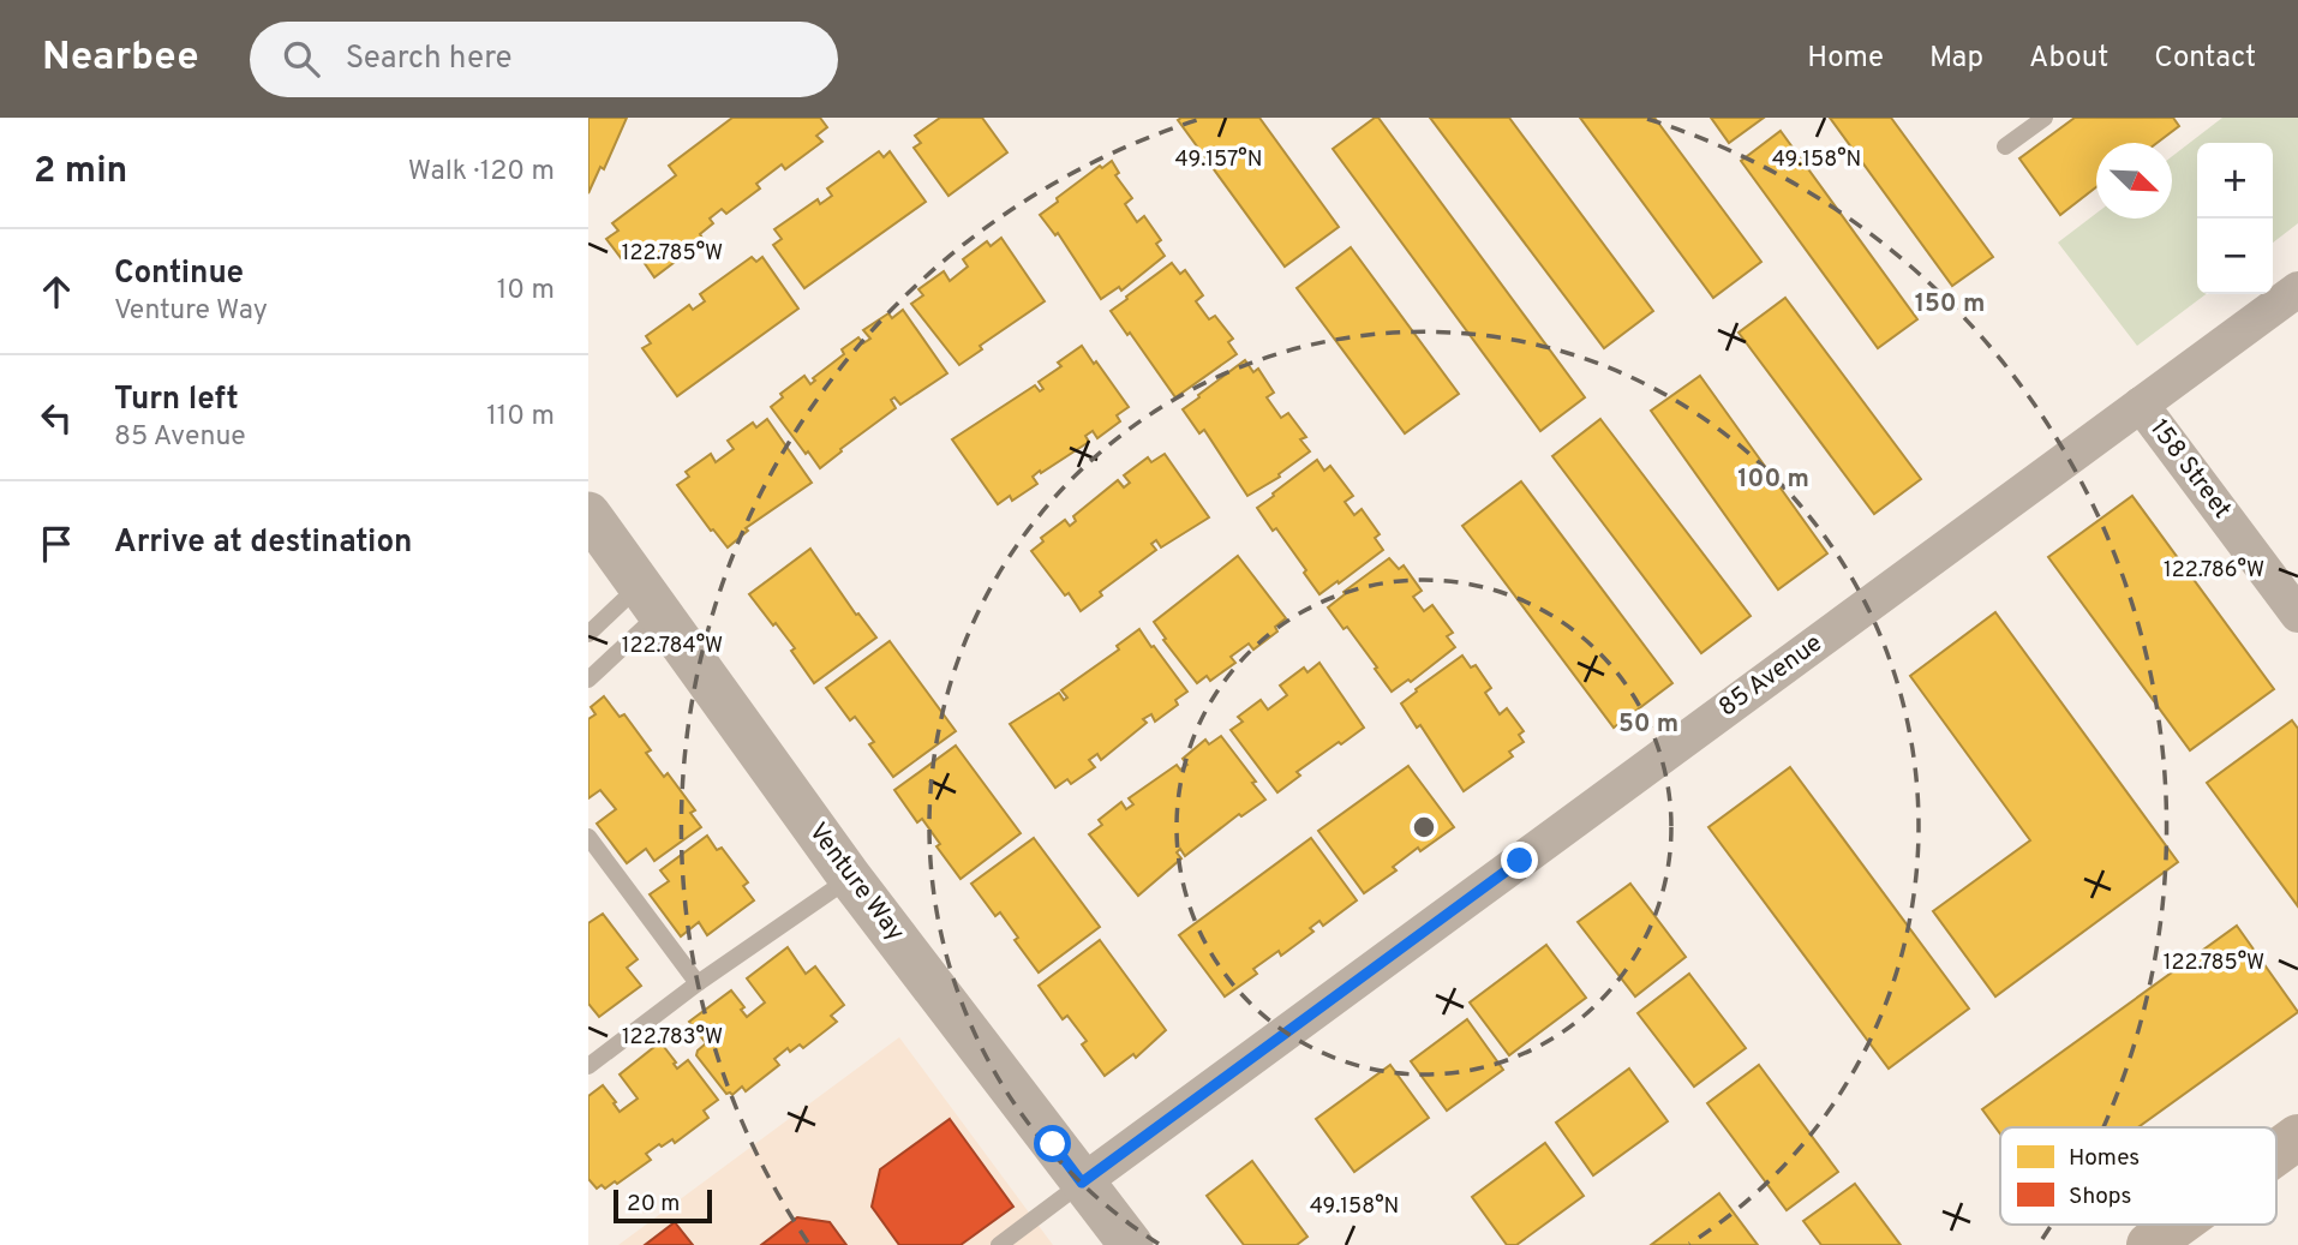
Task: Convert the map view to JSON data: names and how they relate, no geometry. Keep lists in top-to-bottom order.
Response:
{
  "streets": {
    "street": ["158 Street", "85 Avenue", "Venture Way"]
  },
  "crossings": [
    ["158 Street", "85 Avenue"],
    ["85 Avenue", "Venture Way"]
  ],
  "legend": ["Homes", "Shops"],
  "scale_bar": "20 m",
  "north": "bottom right",
  "page": {
    "header": "Nearbee",
    "search": "Search here",
    "nav": [
      "Home",
      "Map",
      "About",
      "Contact"
    ],
    "heading": ["2 min", "Walk · 120 m"],
    "map_buttons": ["+", "−"],
    "list": [
      ["Continue", "Venture Way", "10 m"],
      ["Turn left", "85 Avenue", "110 m"],
      "Arrive at destination"
    ],
    "scale": "20 m"
  },
  "coordinates": [
    "49.157°N",
    "49.158°N",
    "122.785°W",
    "122.786°W",
    "122.784°W",
    "122.783°W"
  ],
  "rings": ["150 m", "100 m", "50 m"]
}
